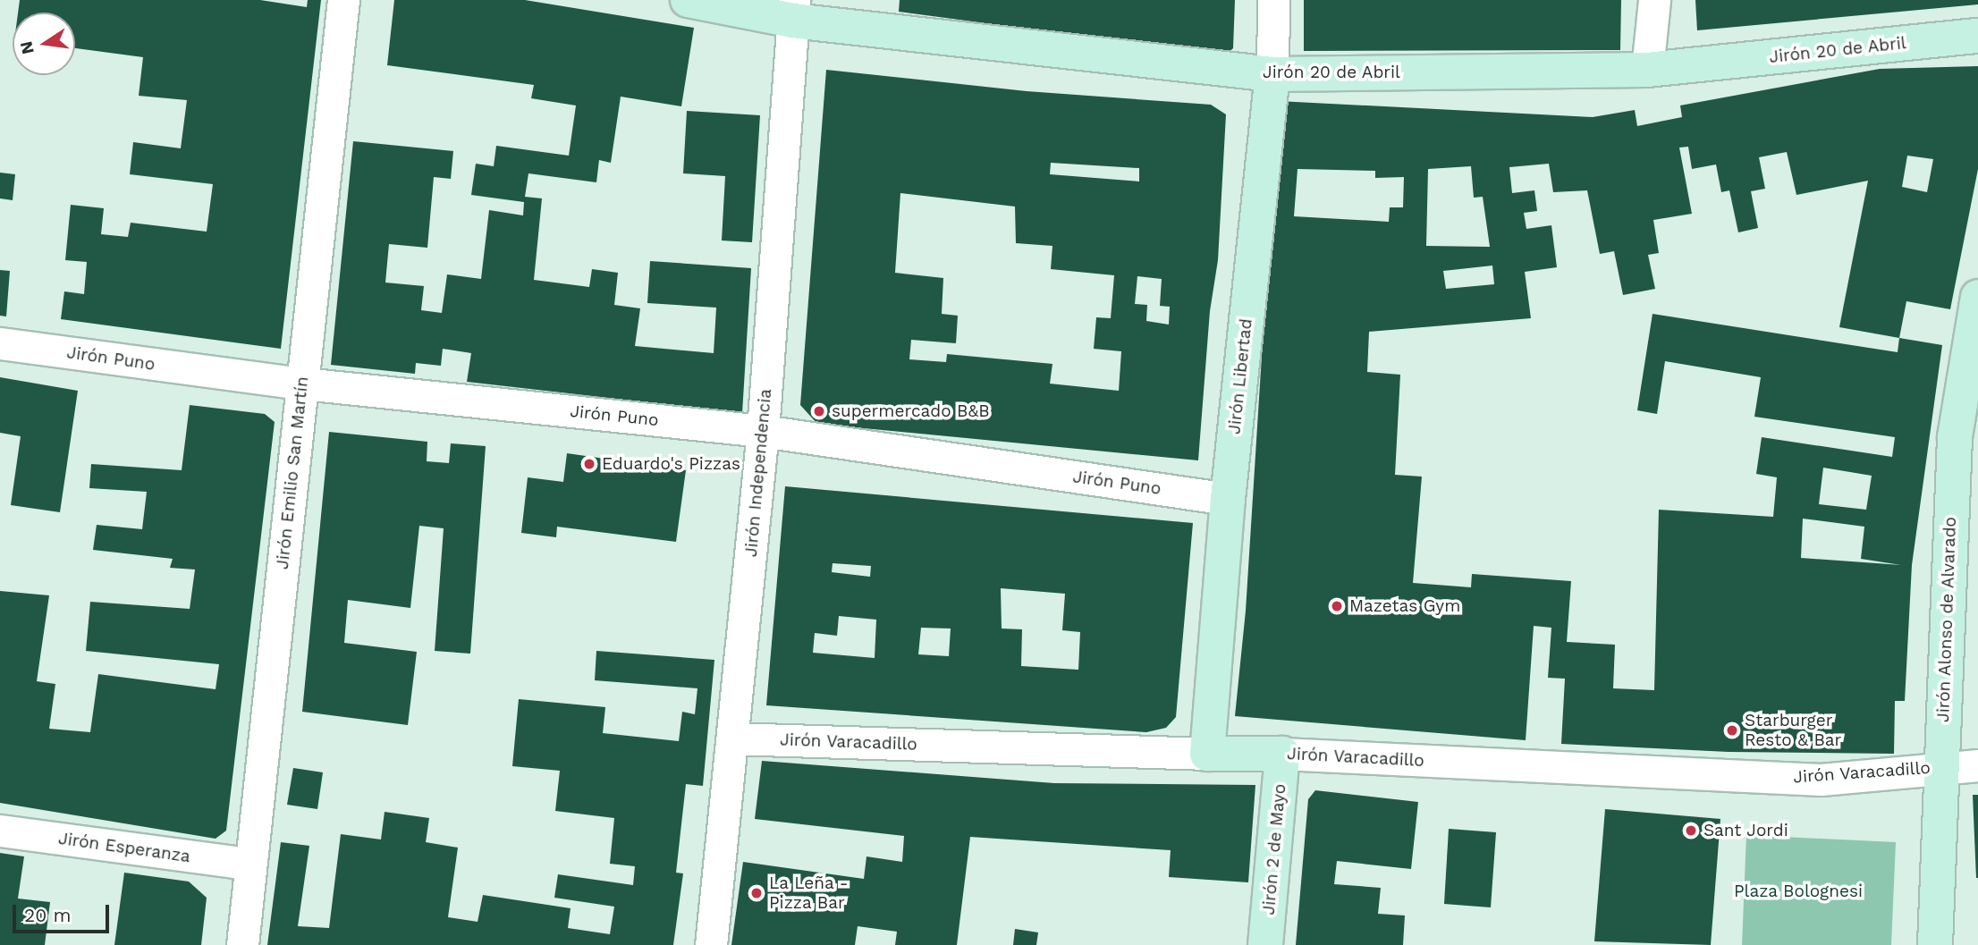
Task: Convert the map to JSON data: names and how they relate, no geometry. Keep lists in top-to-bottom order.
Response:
{
  "streets": {
    "street": [
      "Jirón 20 de Abril",
      "Jirón Puno",
      "Jirón Libertad",
      "Jirón Emilio San Martín",
      "Jirón Independencia",
      "Jirón Alonso de Alvarado",
      "Jirón Varacadillo",
      "Jirón Esperanza",
      "Jirón 2 de Mayo"
    ]
  },
  "crossings": [
    ["Jirón 20 de Abril", "Jirón Libertad"],
    ["Jirón 20 de Abril", "Jirón Independencia"],
    ["Jirón Puno", "Jirón Libertad"],
    ["Jirón Puno", "Jirón Emilio San Martín"],
    ["Jirón Puno", "Jirón Independencia"],
    ["Jirón Libertad", "Jirón Varacadillo"],
    ["Jirón Emilio San Martín", "Jirón Esperanza"],
    ["Jirón Independencia", "Jirón Varacadillo"],
    ["Jirón Alonso de Alvarado", "Jirón Varacadillo"],
    ["Jirón Varacadillo", "Jirón 2 de Mayo"]
  ],
  "parks": ["Plaza Bolognesi"],
  "places": [
    "supermercado B&B",
    "Eduardo's Pizzas",
    "Mazetas Gym",
    "Starburger Resto & Bar",
    "Sant Jordi",
    "La Leña - Pizza Bar"
  ],
  "scale_bar": "20 m",
  "north": "left"
}
